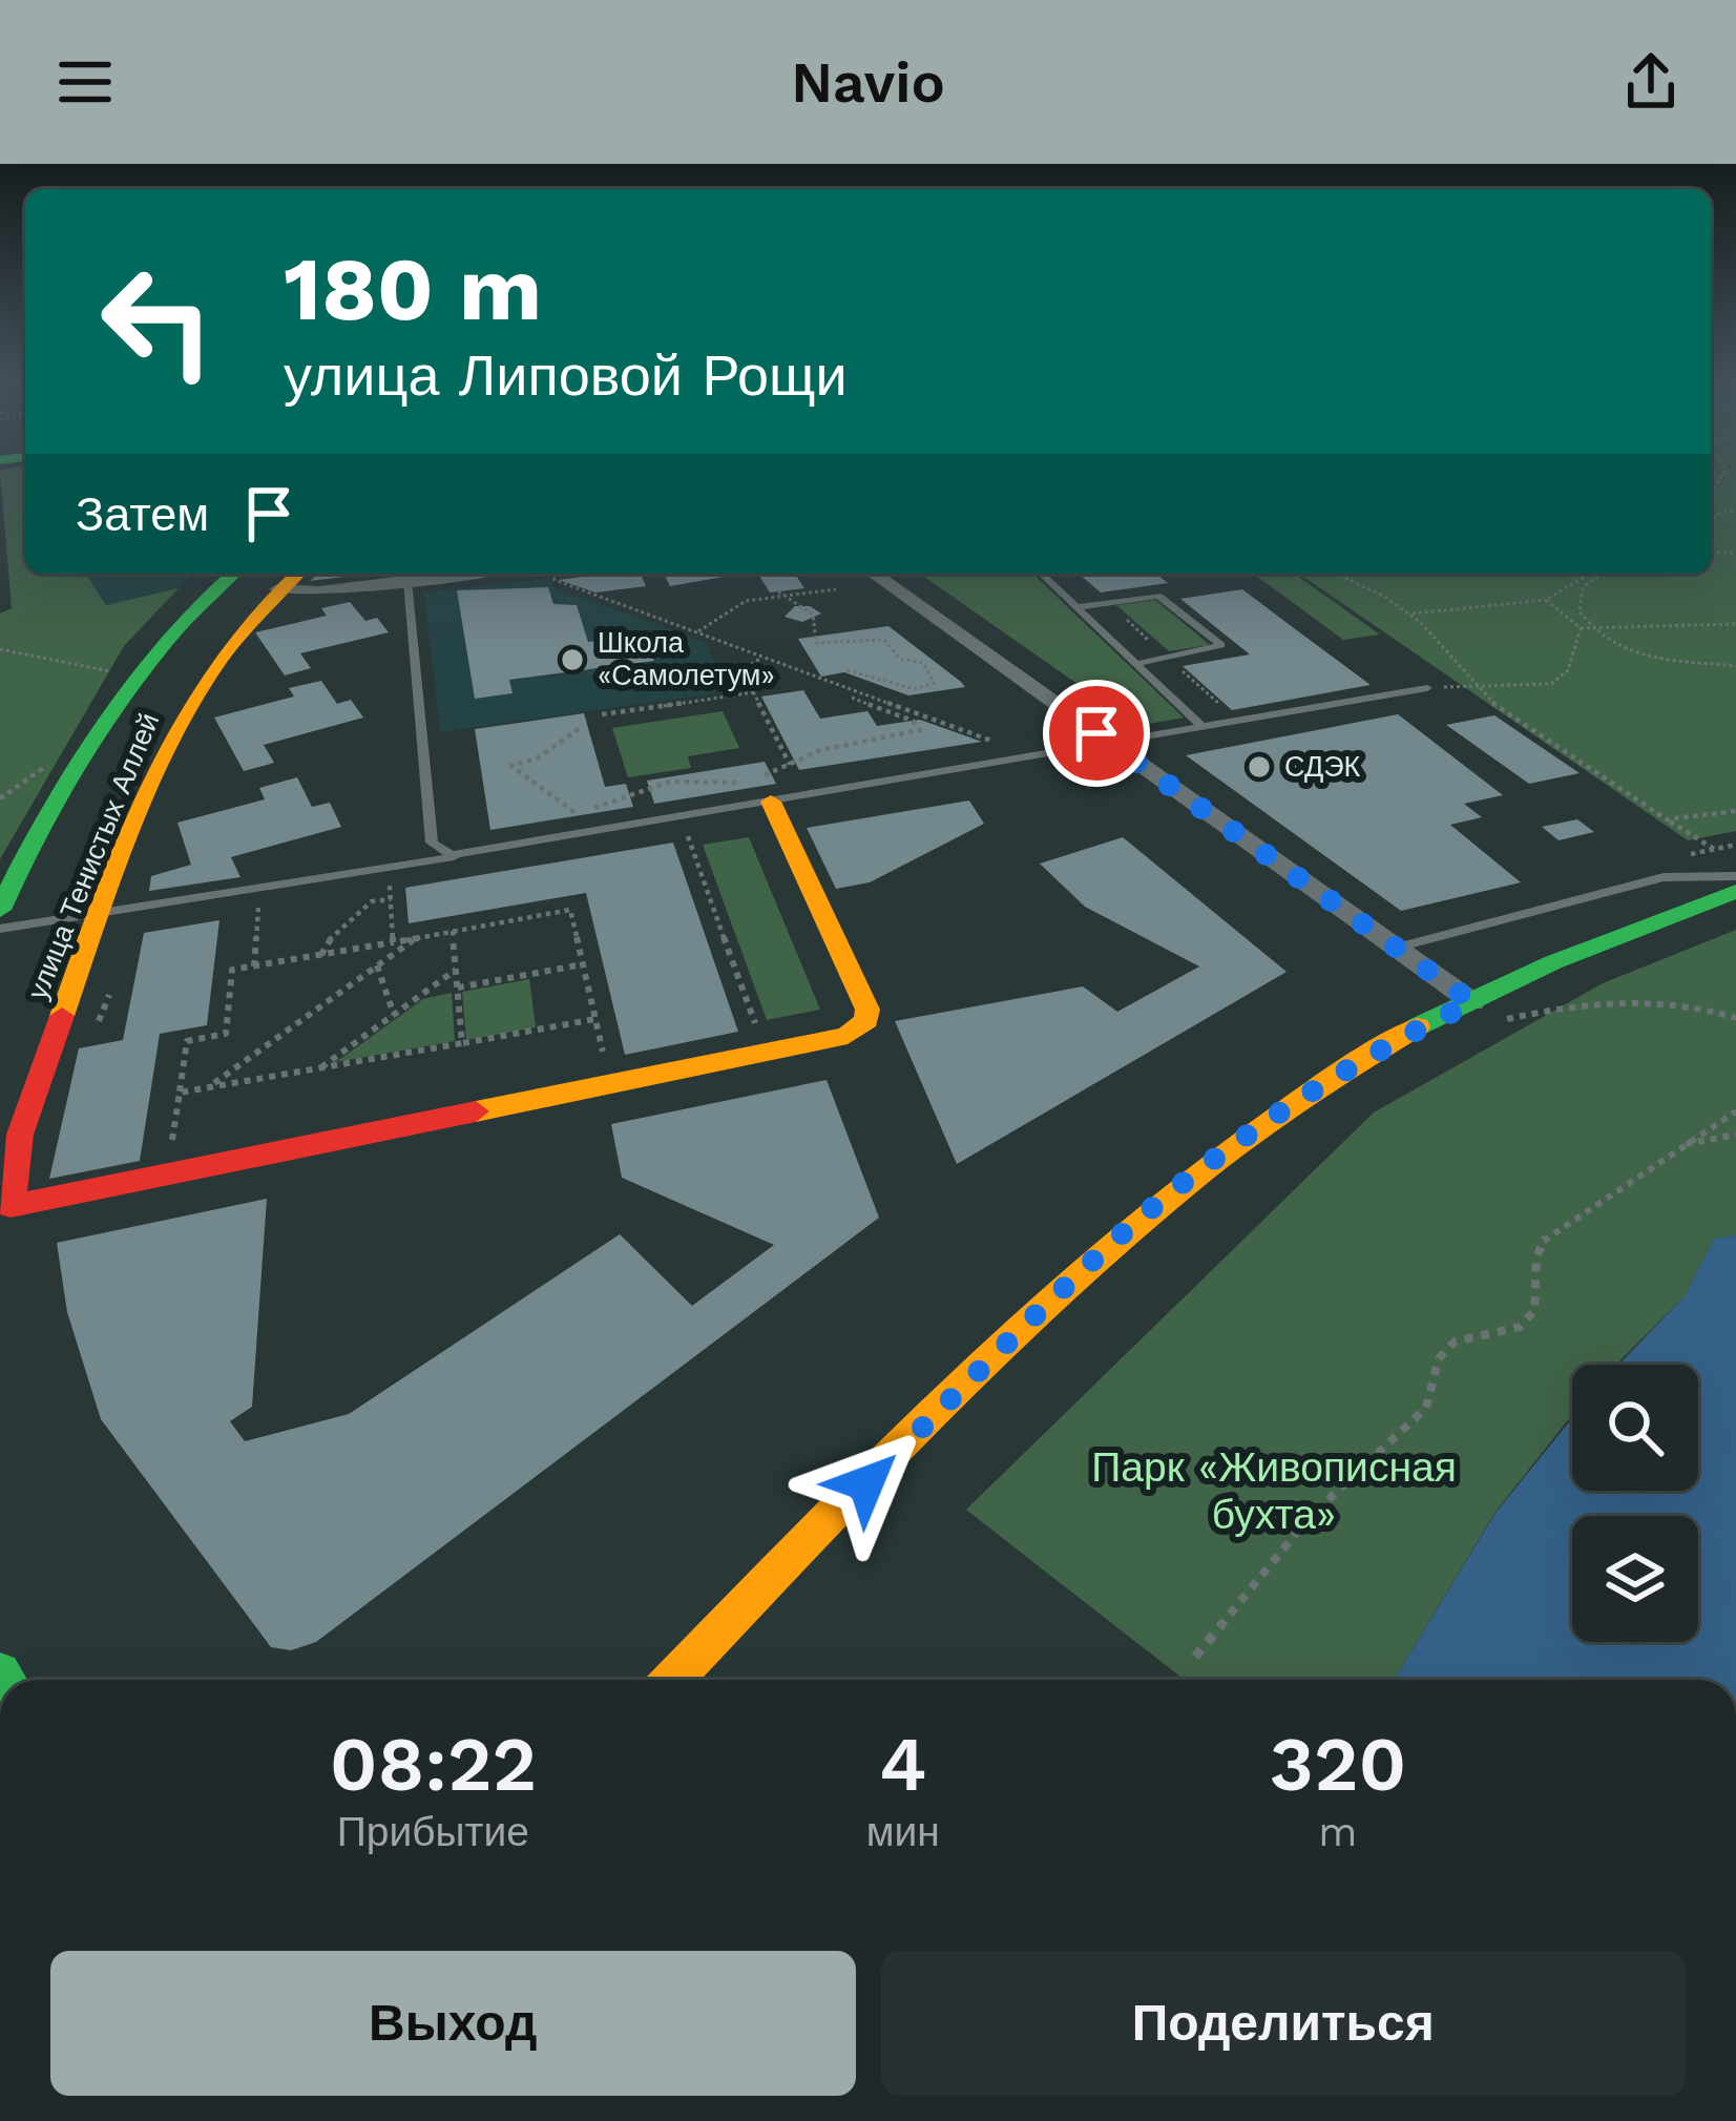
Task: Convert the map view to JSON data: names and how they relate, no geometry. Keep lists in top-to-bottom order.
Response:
{
  "streets": {
    "main road": ["улица Тенистых Аллей"]
  },
  "parks": ["Парк «Живописная бухта»"],
  "places": ["Школа «Самолетум»", "СДЭК"],
  "page": {
    "header": "Navio",
    "turn": ["180 m", "улица Липовой Рощи"],
    "then": "Затем",
    "eta": [
      "08:22",
      "Прибытие",
      "4",
      "мин",
      "320",
      "m"
    ],
    "buttons": ["Выход", "Поделиться"]
  }
}
